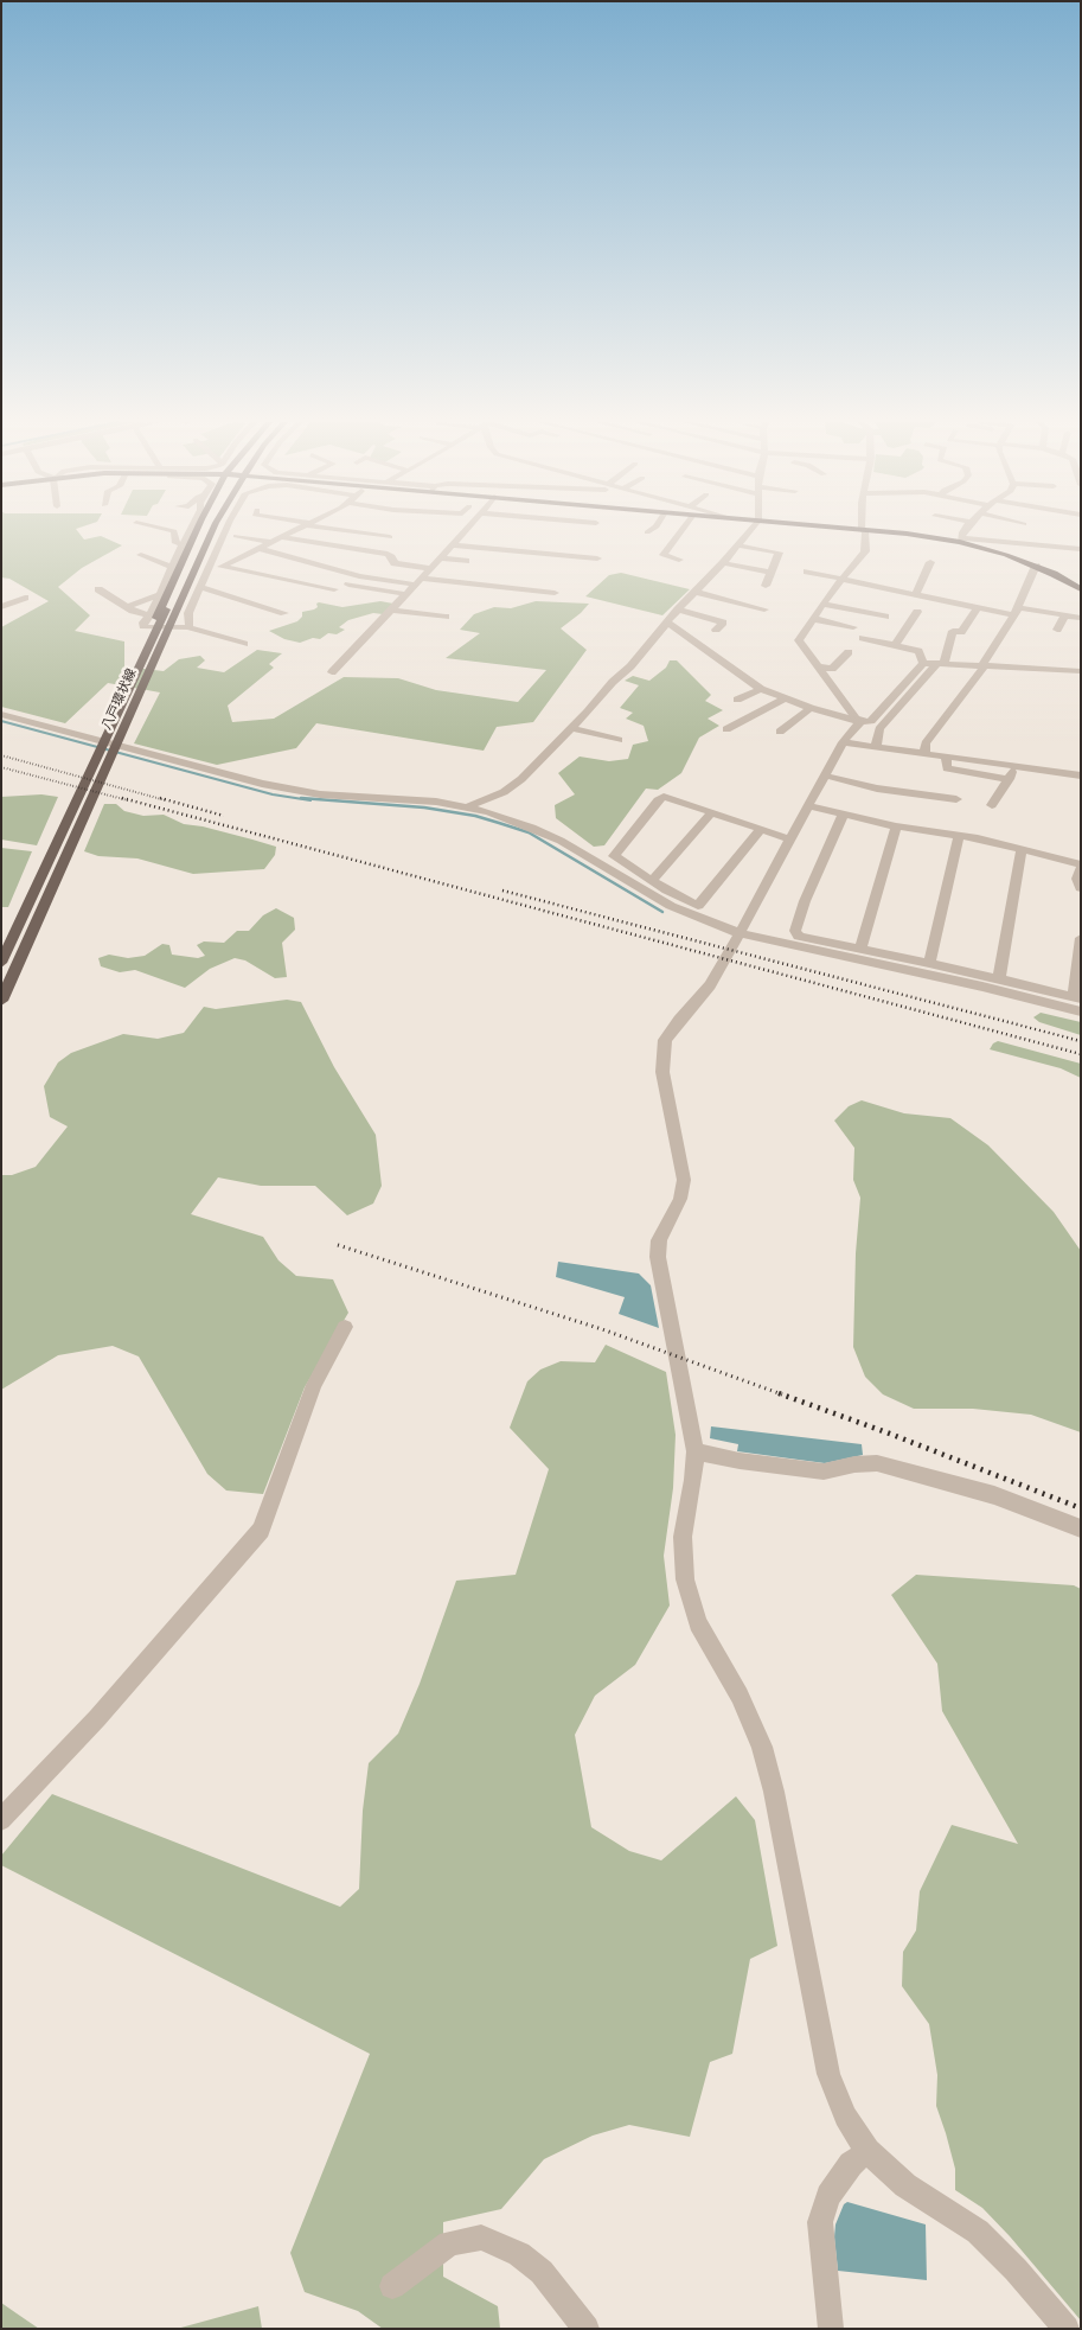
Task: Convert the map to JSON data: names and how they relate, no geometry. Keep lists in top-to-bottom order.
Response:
{
  "streets": {
    "main road": ["八戸環状線"]
  }
}
